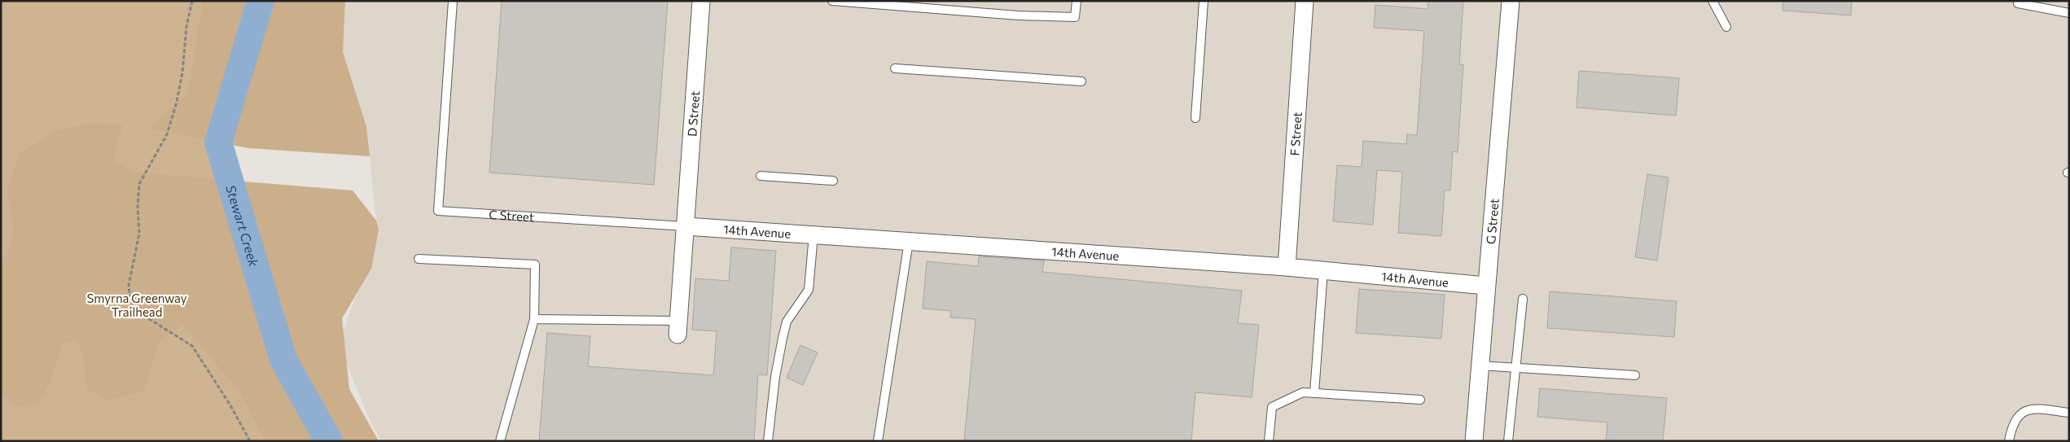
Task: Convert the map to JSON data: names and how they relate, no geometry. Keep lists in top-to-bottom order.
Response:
{
  "streets": {
    "street": [
      "D Street",
      "F Street",
      "G Street",
      "14th Avenue"
    ],
    "lane": ["C Street"]
  },
  "crossings": [
    ["D Street", "C Street"],
    ["D Street", "14th Avenue"],
    ["F Street", "14th Avenue"],
    ["C Street", "14th Avenue"],
    ["G Street", "14th Avenue"]
  ],
  "water": ["Stewart Creek"],
  "parks": ["Smyrna Greenway Trailhead"]
}
